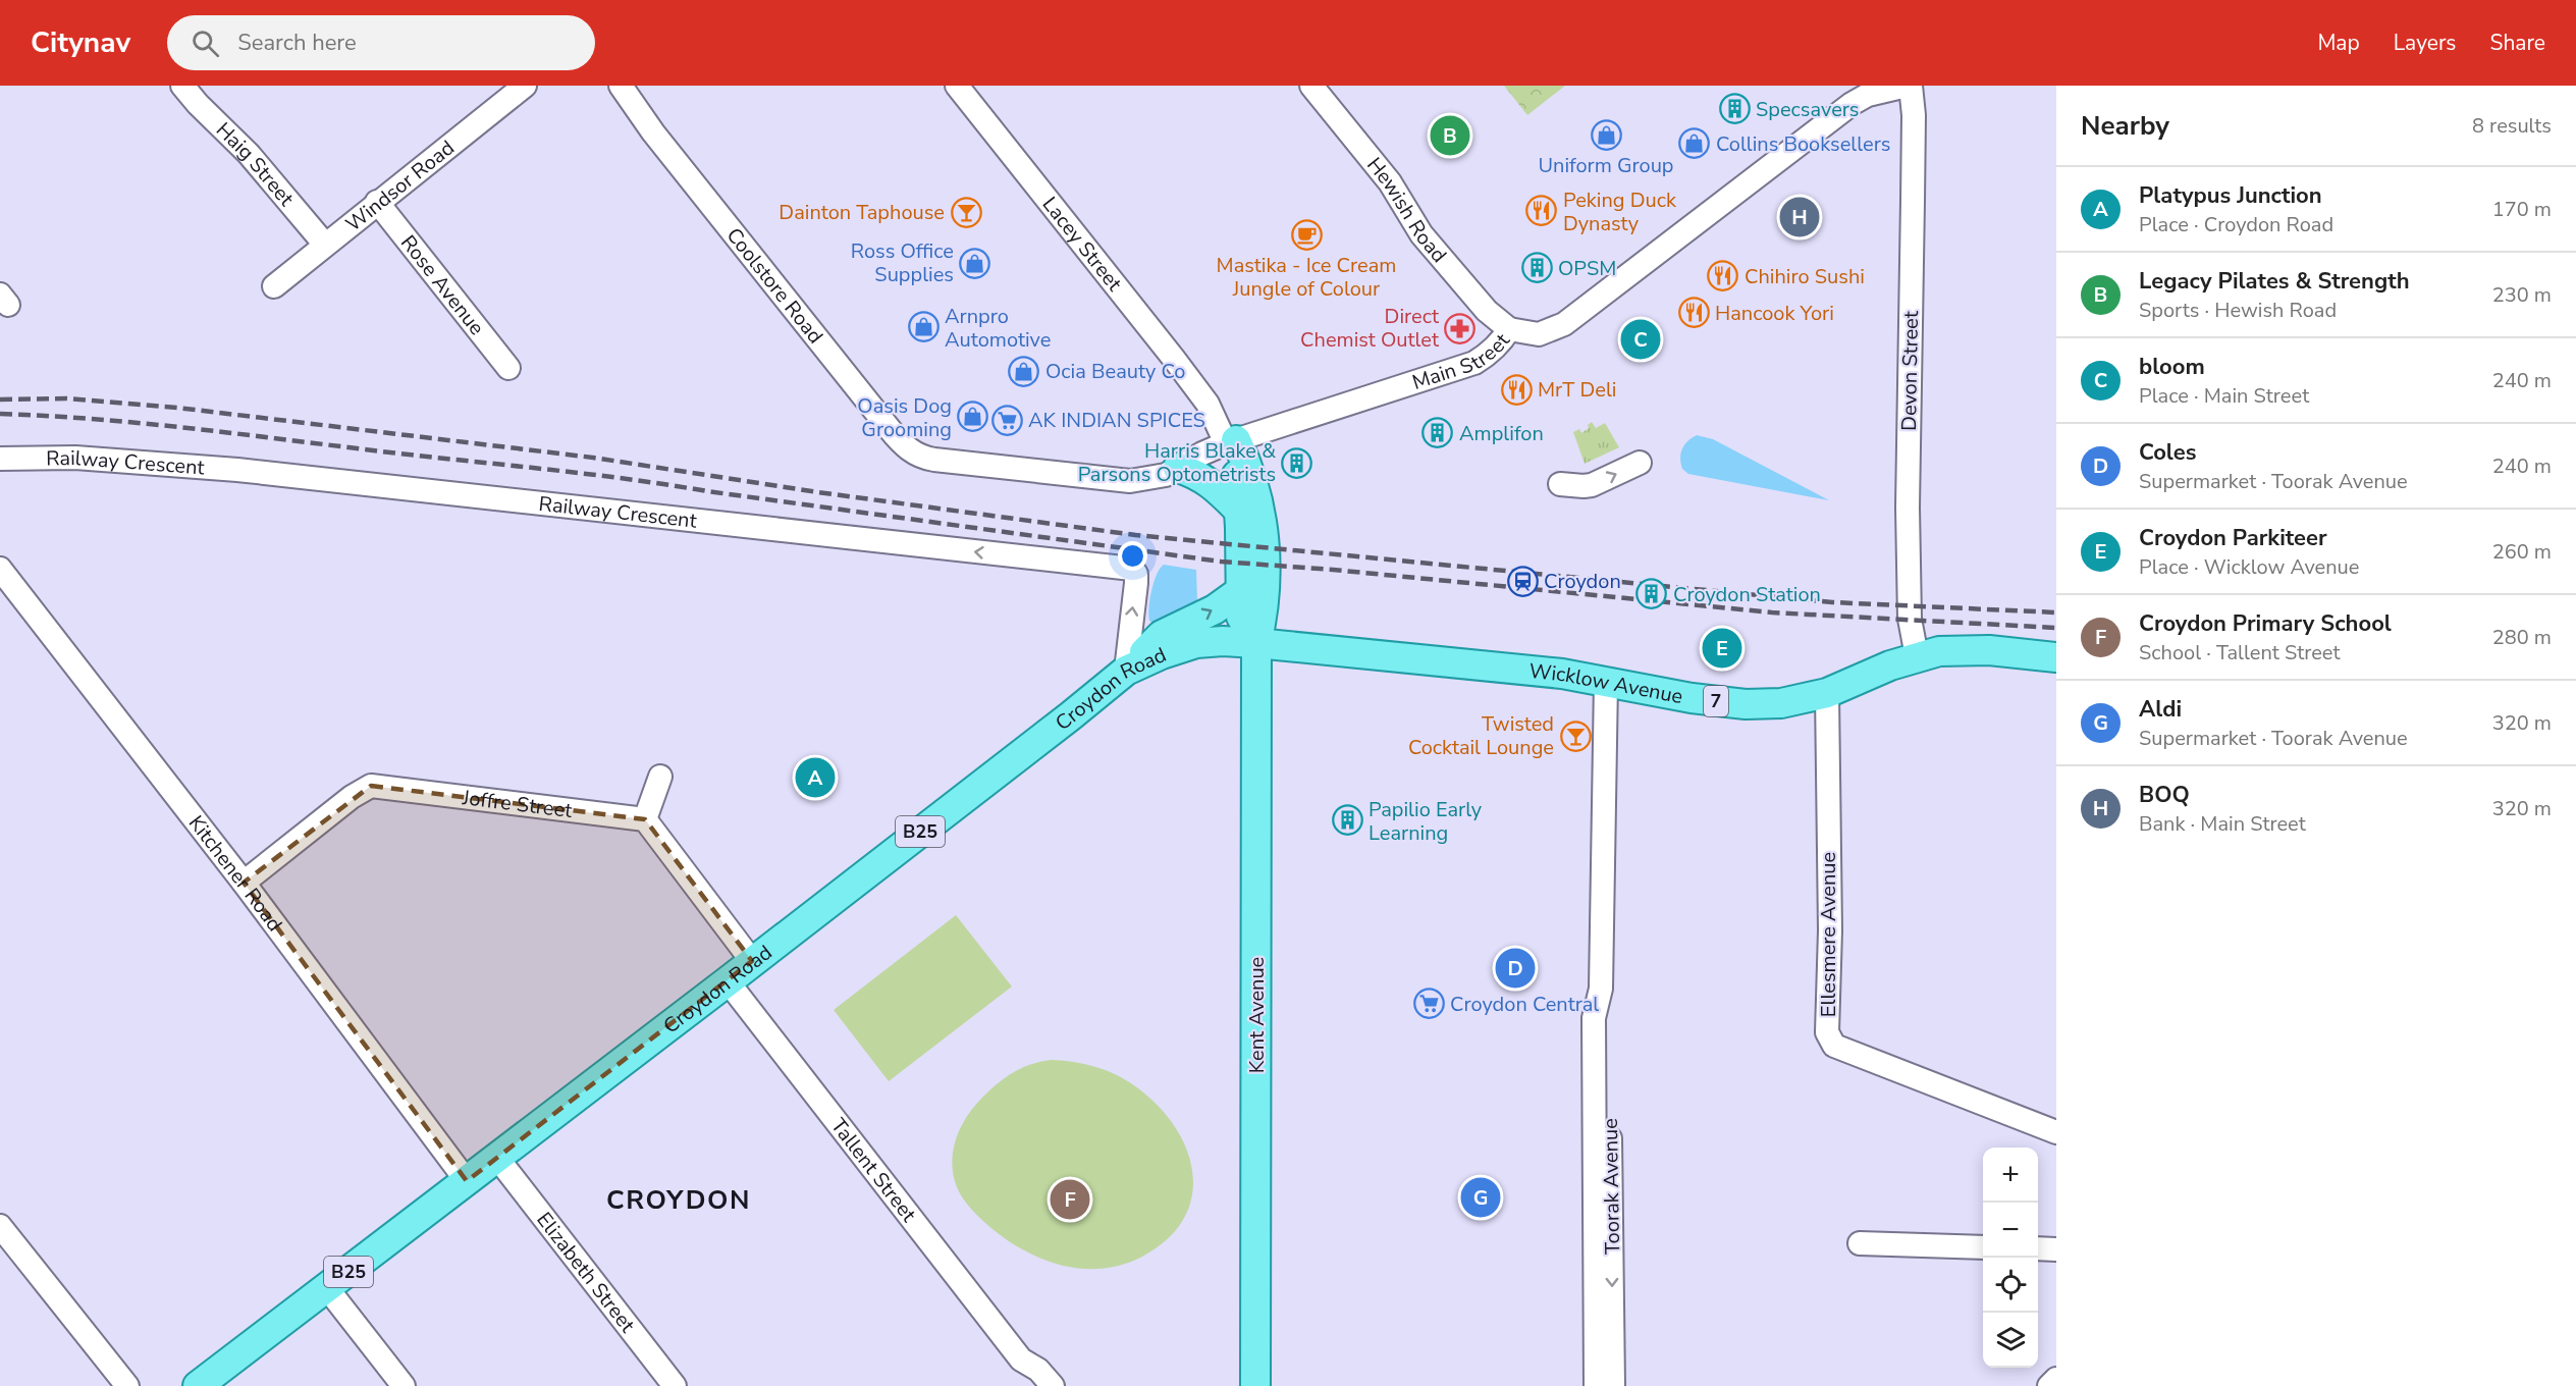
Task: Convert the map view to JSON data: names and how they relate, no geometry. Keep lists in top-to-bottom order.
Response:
{
  "streets": {
    "main road": [
      "Wicklow Avenue",
      "Croydon Road",
      "7",
      "B25",
      "Kent Avenue"
    ],
    "street": [
      "Haig Street",
      "Windsor Road",
      "Hewish Road",
      "Lacey Street",
      "Rose Avenue",
      "Coolstore Road",
      "Main Street",
      "Devon Street",
      "Railway Crescent",
      "Joffre Street",
      "Kitchener Road",
      "Ellesmere Avenue",
      "Tallent Street",
      "Toorak Avenue",
      "Elizabeth Street"
    ]
  },
  "crossings": [
    ["Haig Street", "Windsor Road"],
    ["Windsor Road", "Rose Avenue"],
    ["Hewish Road", "Main Street"],
    ["Lacey Street", "Main Street"],
    ["Lacey Street", "Kent Avenue"],
    ["Coolstore Road", "Main Street"],
    ["Main Street", "Devon Street"],
    ["Main Street", "Kent Avenue"],
    ["Devon Street", "Wicklow Avenue"],
    ["Railway Crescent", "Croydon Road"],
    ["Wicklow Avenue", "Croydon Road"],
    ["Wicklow Avenue", "Ellesmere Avenue"],
    ["Wicklow Avenue", "Kent Avenue"],
    ["Wicklow Avenue", "Toorak Avenue"],
    ["Croydon Road", "Kitchener Road"],
    ["Croydon Road", "Kent Avenue"],
    ["Croydon Road", "Tallent Street"],
    ["Croydon Road", "Elizabeth Street"],
    ["Joffre Street", "Kitchener Road"]
  ],
  "one_way": ["Railway Crescent"],
  "districts": ["CROYDON"],
  "places": {
    "building": [
      "Specsavers",
      "OPSM",
      "Amplifon",
      "Harris Blake & Parsons Optometrists",
      "Croydon Station",
      "Papilio Early Learning"
    ],
    "shop": [
      "Uniform Group",
      "Collins Booksellers",
      "Ross Office Supplies",
      "Arnpro Automotive",
      "Ocia Beauty Co",
      "Oasis Dog Grooming"
    ],
    "restaurant": [
      "Peking Duck Dynasty",
      "Chihiro Sushi",
      "Hancook Yori",
      "MrT Deli"
    ],
    "bar": ["Dainton Taphouse", "Twisted Cocktail Lounge"],
    "cafe": ["Mastika - Ice Cream Jungle of Colour"],
    "pharmacy": ["Direct Chemist Outlet"],
    "supermarket": ["AK INDIAN SPICES", "Croydon Central"],
    "station": ["Croydon"]
  },
  "page": {
    "header": "Citynav",
    "search": "Search here",
    "nav": ["Map", "Layers", "Share"],
    "heading": ["Nearby", "8 results"],
    "pins": [
      "B",
      "H",
      "C",
      "E",
      "A",
      "D",
      "G",
      "F"
    ],
    "list": [
      {
        "mark": "A",
        "name": "Platypus Junction",
        "note": "Place · Croydon Road",
        "value": "170 m"
      },
      {
        "mark": "B",
        "name": "Legacy Pilates & Strength",
        "note": "Sports · Hewish Road",
        "value": "230 m"
      },
      {
        "mark": "C",
        "name": "bloom",
        "note": "Place · Main Street",
        "value": "240 m"
      },
      {
        "mark": "D",
        "name": "Coles",
        "note": "Supermarket · Toorak Avenue",
        "value": "240 m"
      },
      {
        "mark": "E",
        "name": "Croydon Parkiteer",
        "note": "Place · Wicklow Avenue",
        "value": "260 m"
      },
      {
        "mark": "F",
        "name": "Croydon Primary School",
        "note": "School · Tallent Street",
        "value": "280 m"
      },
      {
        "mark": "G",
        "name": "Aldi",
        "note": "Supermarket · Toorak Avenue",
        "value": "320 m"
      },
      {
        "mark": "H",
        "name": "BOQ",
        "note": "Bank · Main Street",
        "value": "320 m"
      }
    ],
    "map_buttons": ["+", "−"]
  }
}
